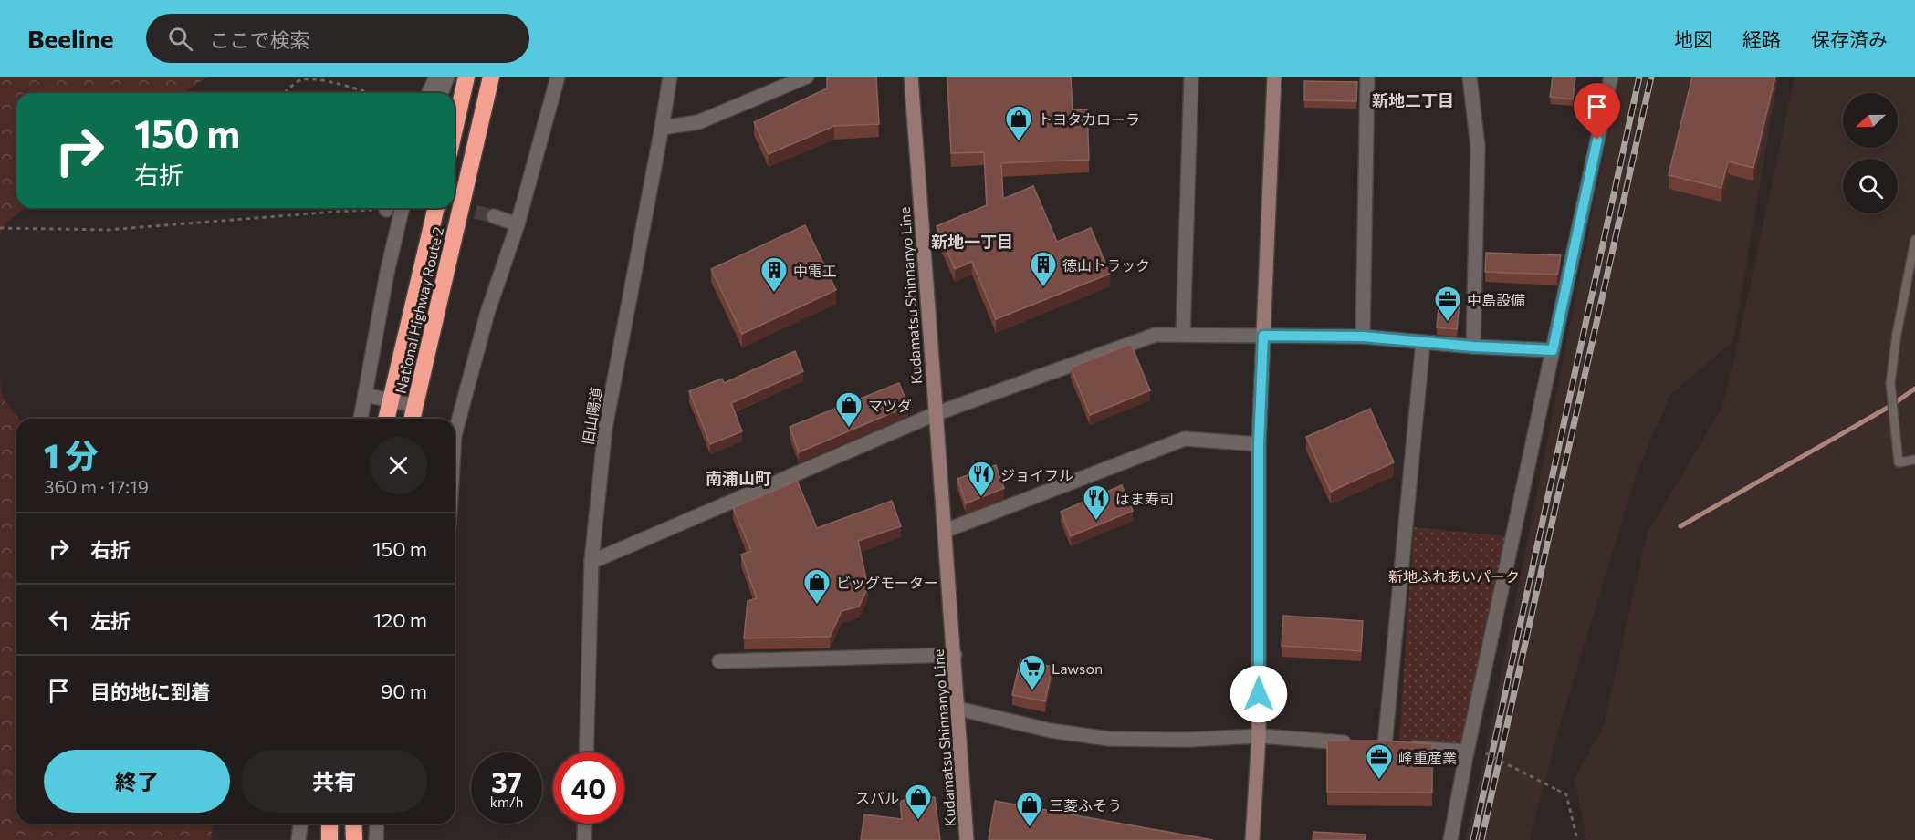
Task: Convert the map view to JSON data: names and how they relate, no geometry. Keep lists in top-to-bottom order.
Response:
{
  "streets": {
    "highway": ["National Highway Route 2"],
    "main road": ["Kudamatsu Shinnanyo Line"],
    "street": ["旧山陽道"]
  },
  "districts": ["新地二丁目", "新地一丁目", "南浦山町"],
  "parks": ["新地ふれあいパーク"],
  "places": {
    "shop": [
      "トヨタカローラ",
      "マツダ",
      "ビッグモーター",
      "スバル",
      "三菱ふそう"
    ],
    "building": ["徳山トラック", "中電工"],
    "office": ["中島設備", "峰重産業"],
    "restaurant": ["ジョイフル", "はま寿司"],
    "supermarket": ["Lawson"]
  },
  "north": "left",
  "page": {
    "header": "Beeline",
    "search": "ここで検索",
    "nav": ["地図", "経路", "保存済み"],
    "turn": ["150 m", "右折"],
    "heading": ["1 分", "360 m · 17:19"],
    "list": [
      {
        "name": "右折",
        "value": "150 m"
      },
      {
        "name": "左折",
        "value": "120 m"
      },
      {
        "name": "目的地に到着",
        "value": "90 m"
      }
    ],
    "buttons": ["終了", "共有"],
    "speed": "37 km/h",
    "limit": "40"
  }
}
